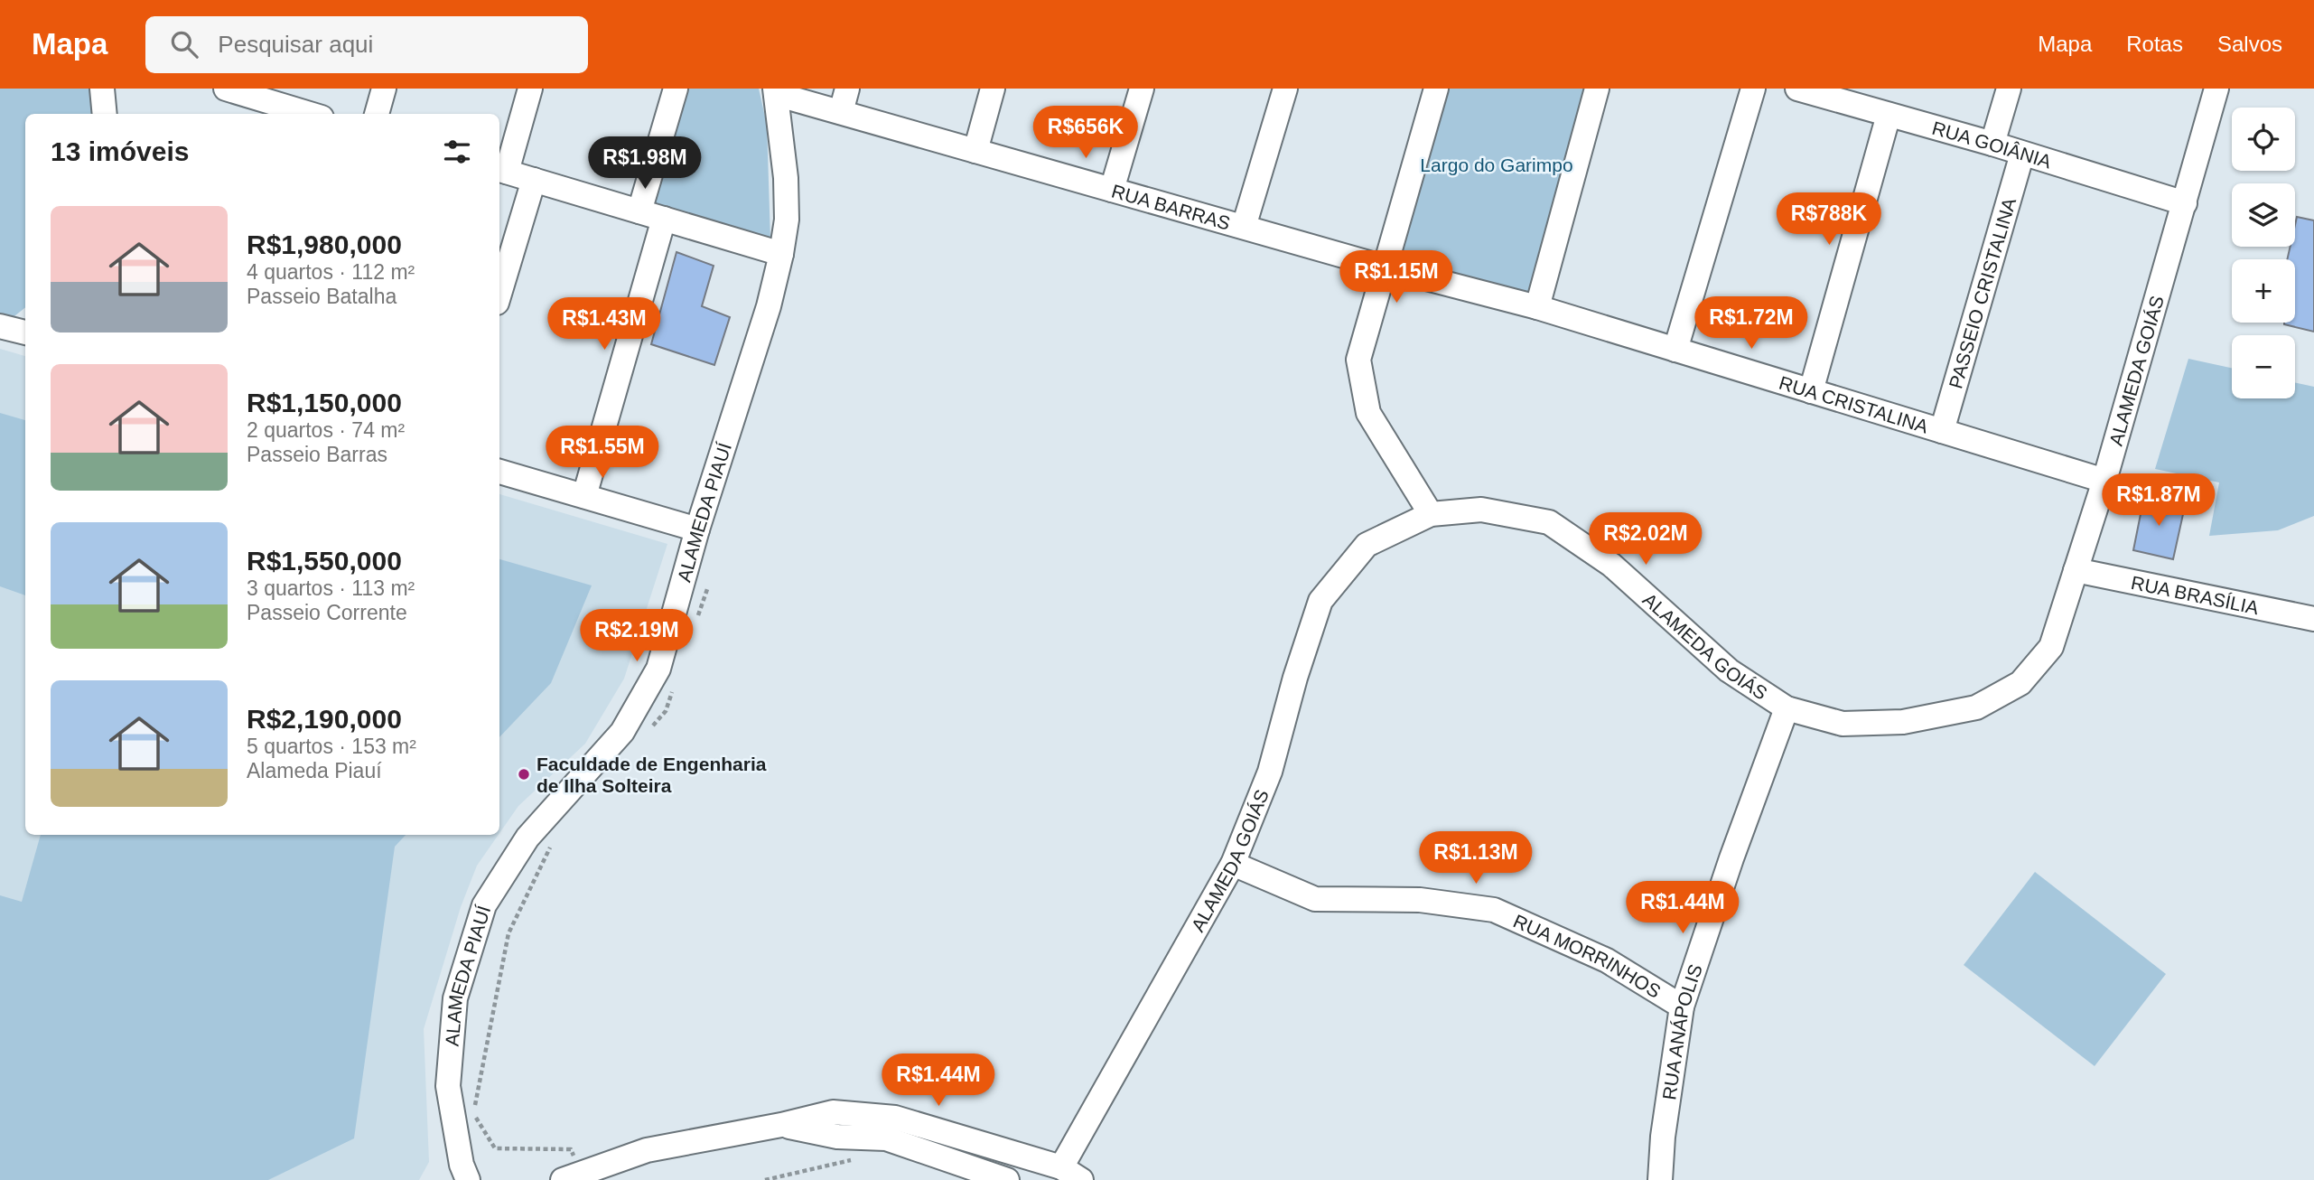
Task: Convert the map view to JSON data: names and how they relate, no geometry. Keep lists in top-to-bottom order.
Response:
{
  "streets": {
    "street": [
      "RUA GOIÂNIA",
      "RUA BARRAS",
      "PASSEIO CRISTALINA",
      "ALAMEDA GOIÁS",
      "RUA CRISTALINA",
      "ALAMEDA PIAUÍ",
      "RUA BRASÍLIA",
      "RUA MORRINHOS",
      "RUA ANÁPOLIS"
    ]
  },
  "crossings": [
    ["RUA GOIÂNIA", "PASSEIO CRISTALINA"],
    ["RUA GOIÂNIA", "ALAMEDA GOIÁS"],
    ["RUA BARRAS", "RUA CRISTALINA"],
    ["RUA BARRAS", "ALAMEDA PIAUÍ"],
    ["PASSEIO CRISTALINA", "RUA CRISTALINA"],
    ["ALAMEDA GOIÁS", "RUA CRISTALINA"],
    ["ALAMEDA GOIÁS", "RUA BRASÍLIA"],
    ["ALAMEDA GOIÁS", "RUA MORRINHOS"],
    ["ALAMEDA GOIÁS", "RUA ANÁPOLIS"],
    ["RUA MORRINHOS", "RUA ANÁPOLIS"]
  ],
  "parks": ["Largo do Garimpo"],
  "places": ["Faculdade de Engenharia de Ilha Solteira"],
  "page": {
    "header": "Mapa",
    "search": "Pesquisar aqui",
    "nav": ["Mapa", "Rotas", "Salvos"],
    "price": [
      "R$656K",
      "R$1.98M",
      "R$788K",
      "R$1.15M",
      "R$1.72M",
      "R$1.43M",
      "R$1.55M",
      "R$1.87M",
      "R$2.02M",
      "R$2.19M",
      "R$1.13M",
      "R$1.44M",
      "R$1.44M"
    ],
    "map_buttons": ["+", "−"],
    "heading": "13 imóveis",
    "list": [
      {
        "name": "R$1,980,000",
        "note": "4 quartos · 112 m² · Passeio Batalha"
      },
      {
        "name": "R$1,150,000",
        "note": "2 quartos · 74 m² · Passeio Barras"
      },
      {
        "name": "R$1,550,000",
        "note": "3 quartos · 113 m² · Passeio Corrente"
      },
      {
        "name": "R$2,190,000",
        "note": "5 quartos · 153 m² · Alameda Piauí"
      }
    ]
  }
}
